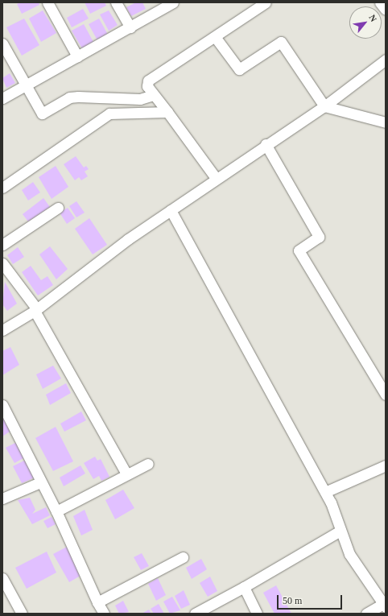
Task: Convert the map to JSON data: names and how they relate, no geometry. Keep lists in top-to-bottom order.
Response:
{
  "scale_bar": "50 m",
  "north": "top right"
}
